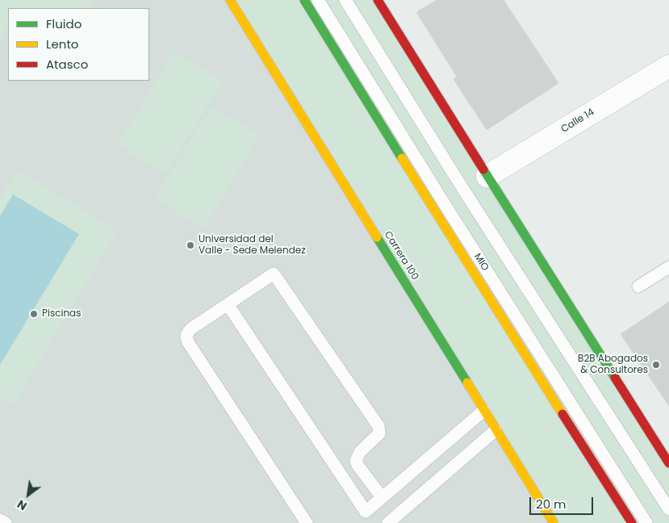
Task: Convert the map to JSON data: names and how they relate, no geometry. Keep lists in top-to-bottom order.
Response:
{
  "streets": {
    "main road": ["Carrera 100"],
    "street": ["Calle 14"],
    "lane": ["MIO"]
  },
  "places": ["Universidad del Valle - Sede Melendez", "Piscinas", "B2B Abogados & Consultores"],
  "legend": ["Fluido", "Lento", "Atasco"],
  "scale_bar": "20 m",
  "north": "bottom left"
}
